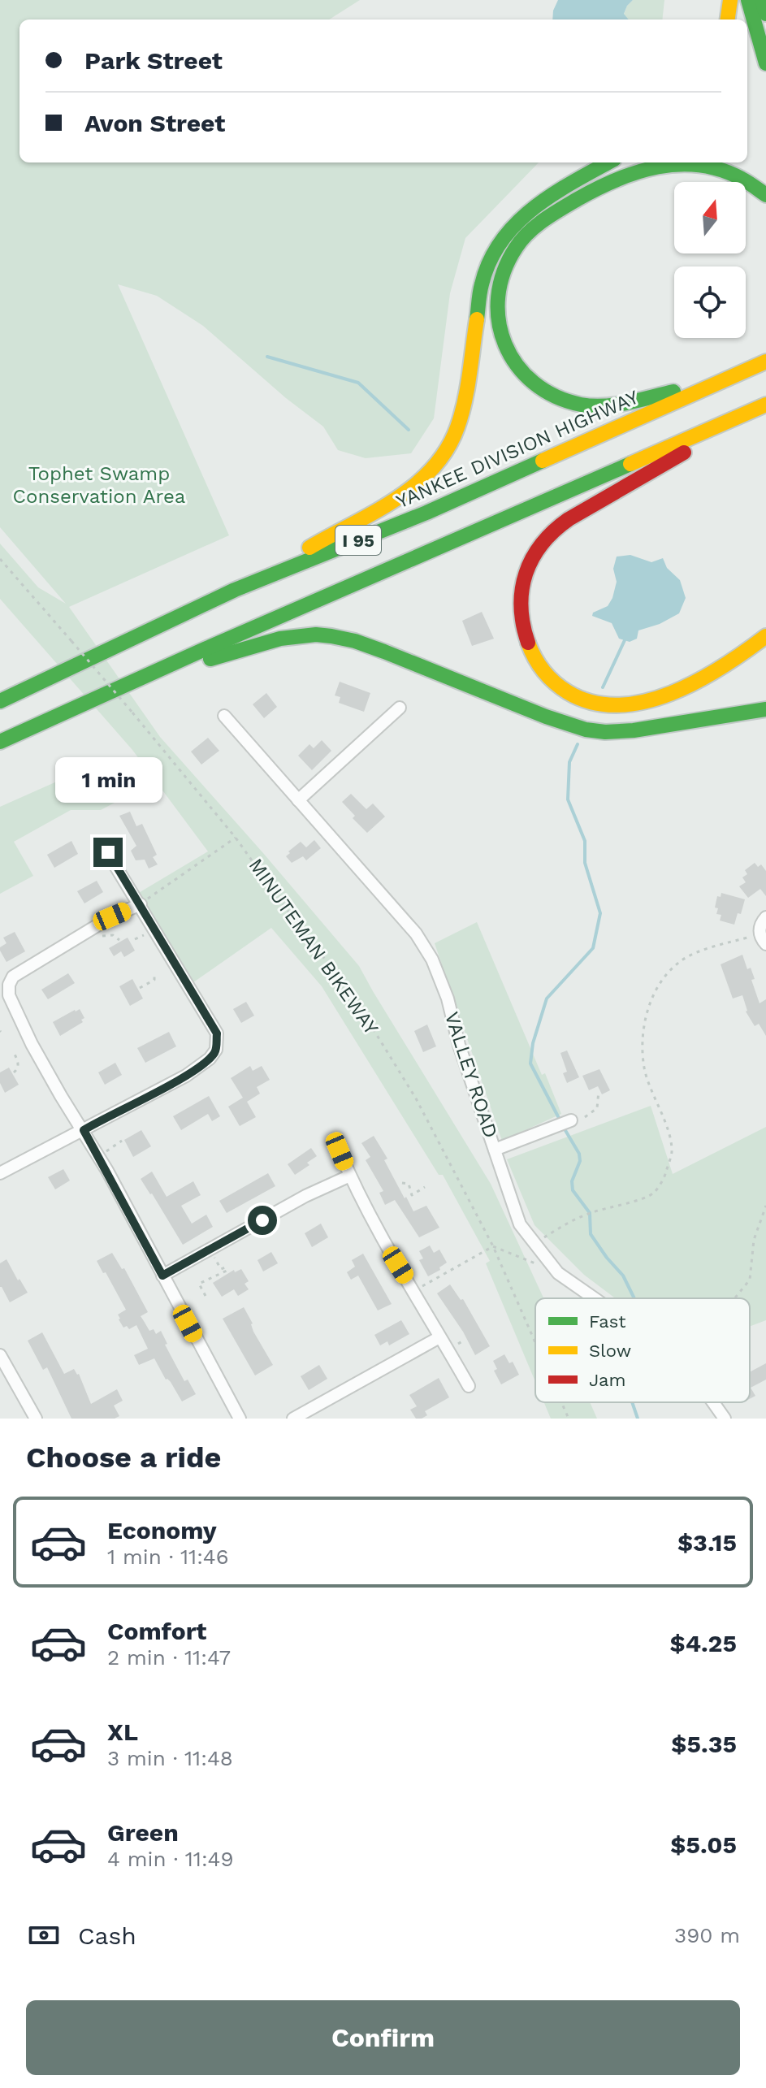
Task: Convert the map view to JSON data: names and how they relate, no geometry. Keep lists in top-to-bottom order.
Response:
{
  "streets": {
    "main road": ["YANKEE DIVISION HIGHWAY", "I 95"],
    "street": ["VALLEY ROAD"],
    "path": ["MINUTEMAN BIKEWAY"]
  },
  "parks": ["Tophet Swamp Conservation Area"],
  "legend": ["Fast", "Slow", "Jam"],
  "north": "top",
  "page": {
    "banner": ["Park Street", "Avon Street"],
    "bubble": "1 min",
    "heading": "Choose a ride",
    "list": [
      {
        "name": "Economy",
        "note": "1 min · 11:46",
        "value": "$3.15"
      },
      {
        "name": "Comfort",
        "note": "2 min · 11:47",
        "value": "$4.25"
      },
      {
        "name": "XL",
        "note": "3 min · 11:48",
        "value": "$5.35"
      },
      {
        "name": "Green",
        "note": "4 min · 11:49",
        "value": "$5.05"
      }
    ],
    "pay": ["Cash", "390 m"],
    "buttons": "Confirm"
  }
}
